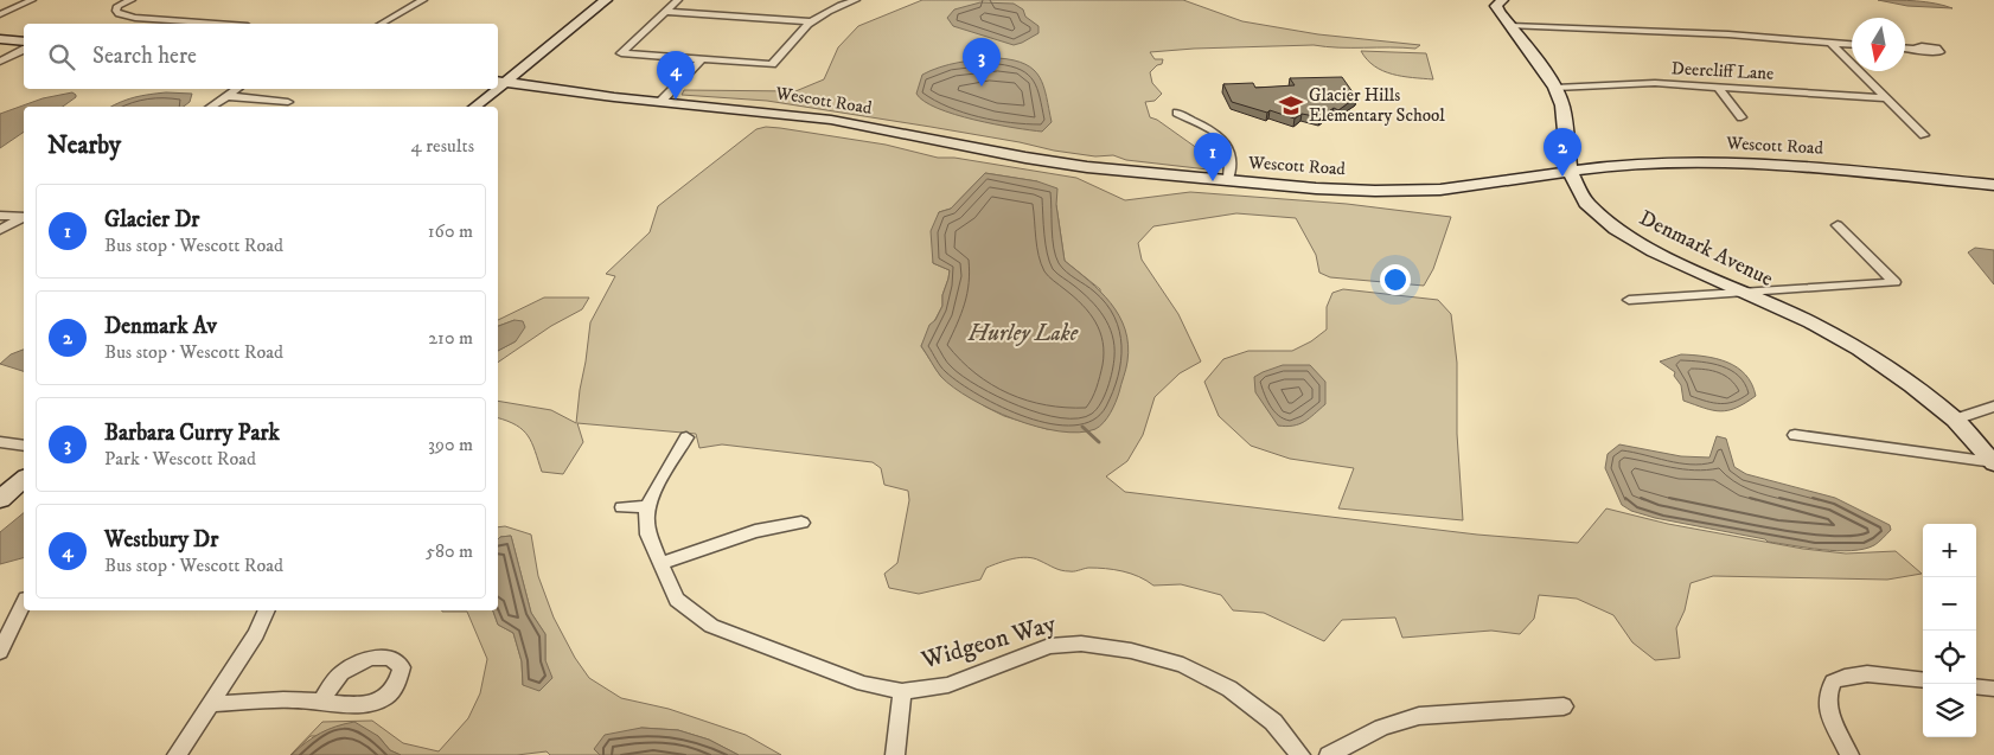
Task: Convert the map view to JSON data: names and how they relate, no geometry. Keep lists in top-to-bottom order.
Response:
{
  "streets": {
    "street": [
      "Deercliff Lane",
      "Wescott Road",
      "Denmark Avenue",
      "Widgeon Way"
    ]
  },
  "crossings": [
    ["Deercliff Lane", "Denmark Avenue"],
    ["Wescott Road", "Denmark Avenue"]
  ],
  "water": ["Hurley Lake"],
  "places": {
    "school or university": ["Glacier Hills Elementary School"]
  },
  "north": "bottom",
  "page": {
    "search": "Search here",
    "pins": [
      "3",
      "4",
      "2",
      "1"
    ],
    "heading": ["Nearby", "4 results"],
    "list": [
      {
        "mark": "1",
        "name": "Glacier Dr",
        "note": "Bus stop · Wescott Road",
        "value": "160 m"
      },
      {
        "mark": "2",
        "name": "Denmark Av",
        "note": "Bus stop · Wescott Road",
        "value": "210 m"
      },
      {
        "mark": "3",
        "name": "Barbara Curry Park",
        "note": "Park · Wescott Road",
        "value": "390 m"
      },
      {
        "mark": "4",
        "name": "Westbury Dr",
        "note": "Bus stop · Wescott Road",
        "value": "580 m"
      }
    ],
    "map_buttons": ["+", "−"]
  }
}
